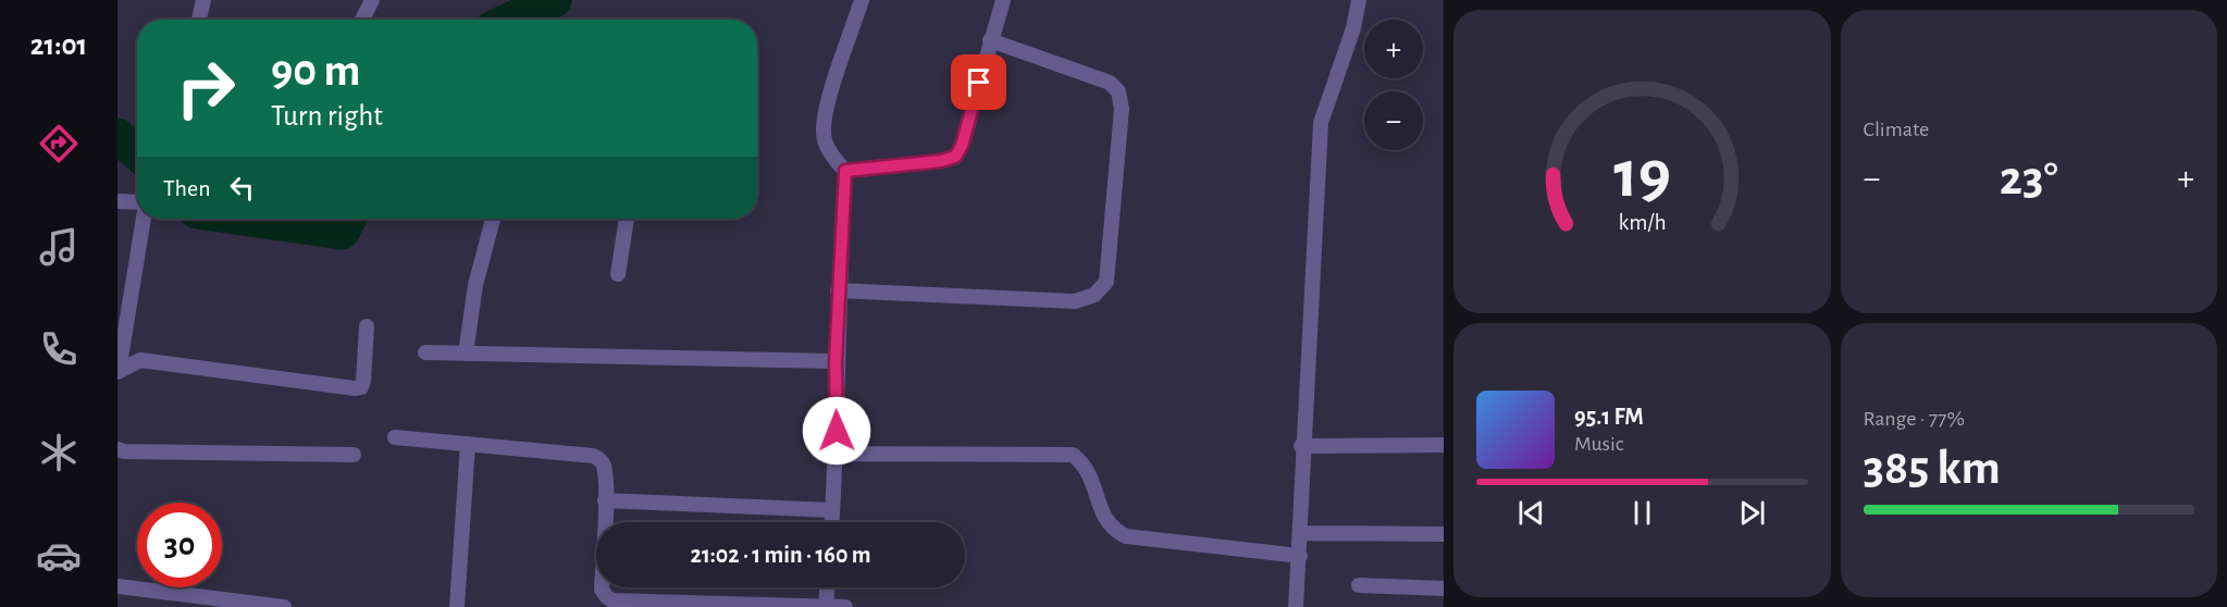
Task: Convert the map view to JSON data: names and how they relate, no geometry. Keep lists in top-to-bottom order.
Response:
{
  "page": {
    "tabs": "21:01",
    "tile": [
      "Climate",
      ["Range · 77%", "385 km"]
    ],
    "map_buttons": ["+", "−"],
    "turn": ["90 m", "Turn right"],
    "heat": ["−", "23°", "+"],
    "then": "Then",
    "song": ["95.1 FM", "Music"],
    "limit": "30",
    "trip": "21:02 · 1 min · 160 m",
    "gauge": ["19", "km/h"]
  }
}
